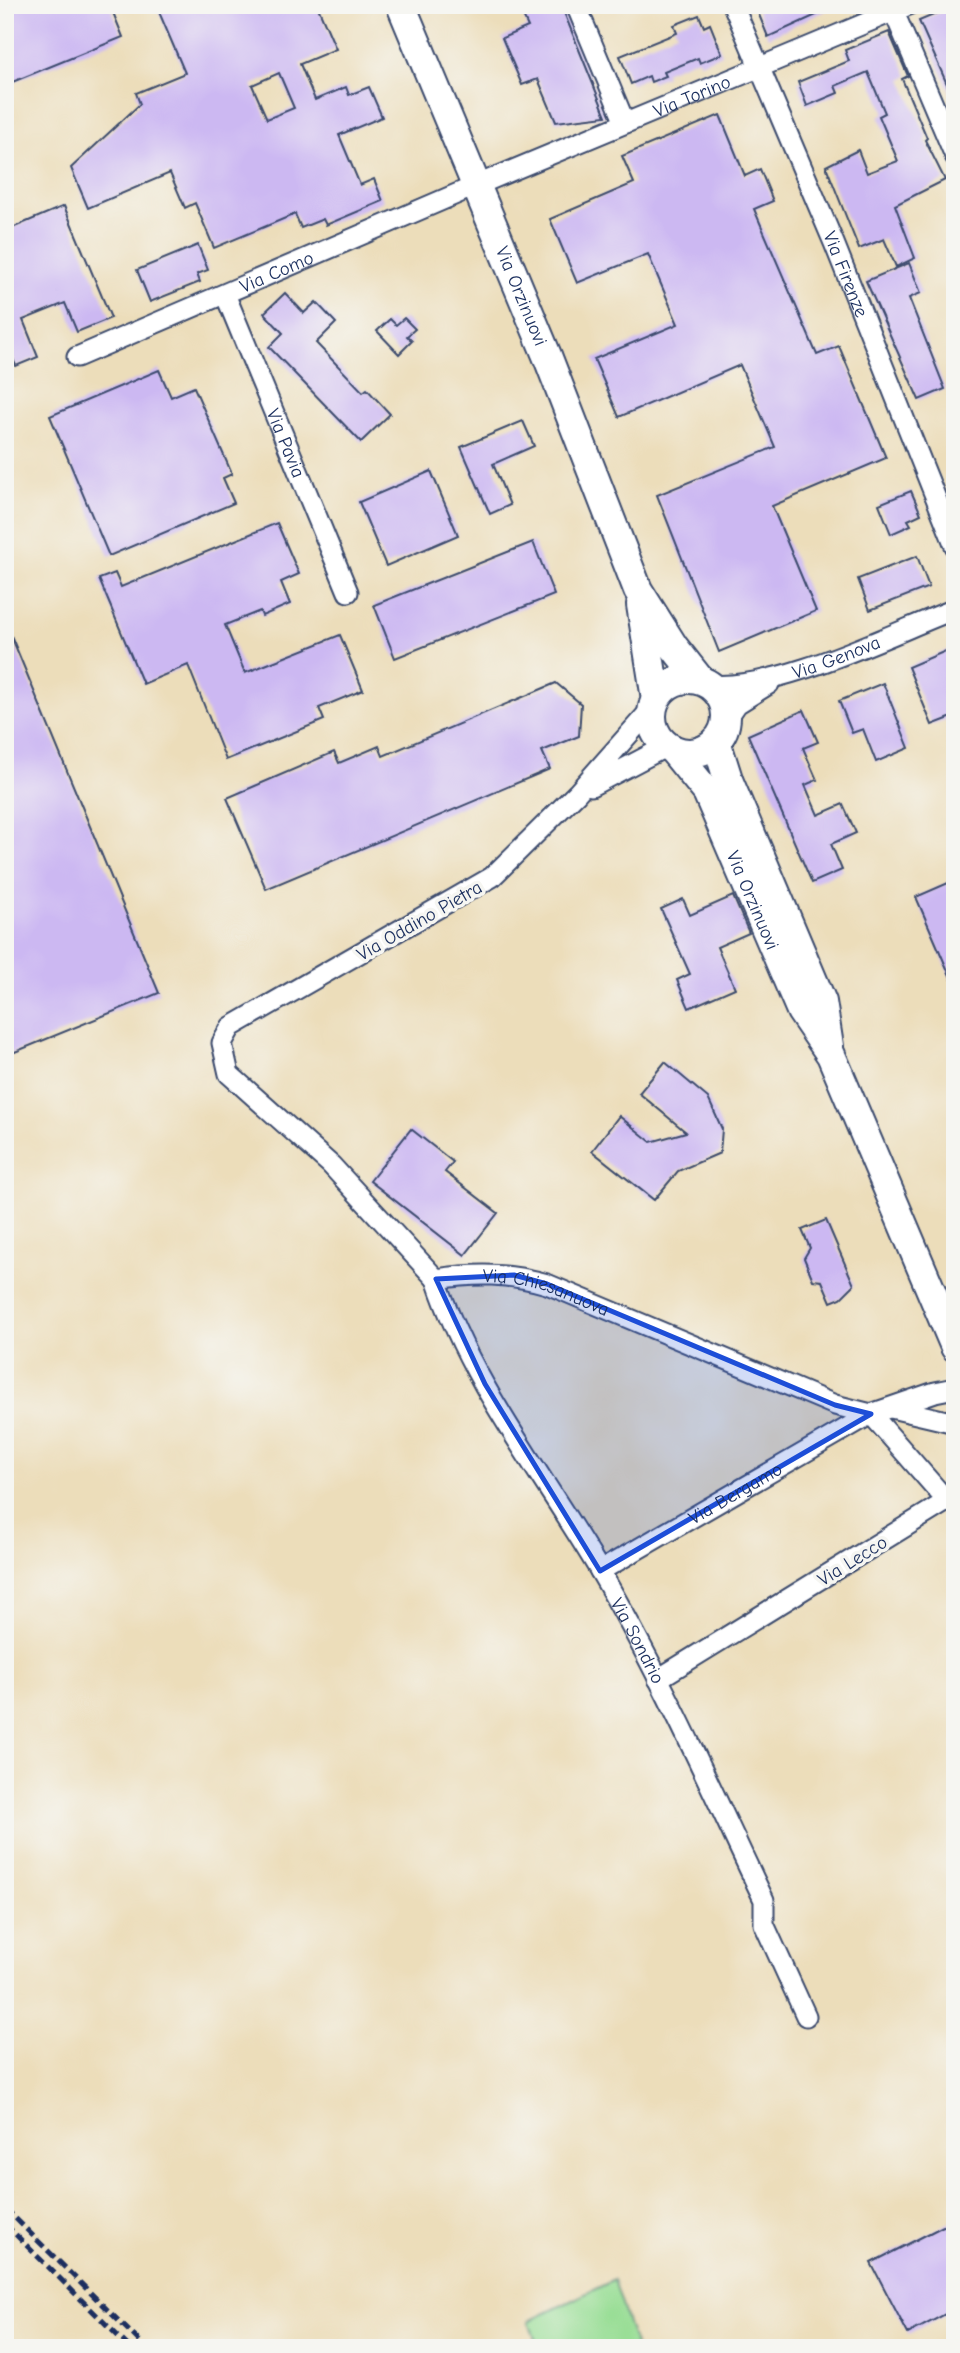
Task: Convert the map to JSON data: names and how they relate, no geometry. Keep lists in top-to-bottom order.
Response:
{
  "streets": {
    "main road": ["Via Orzinuovi"],
    "street": [
      "Via Torino",
      "Via Como",
      "Via Firenze",
      "Via Pavia",
      "Via Genova",
      "Via Oddino Pietra",
      "Via Chiesanuova",
      "Via Bergamo",
      "Via Lecco",
      "Via Sondrio"
    ]
  },
  "crossings": [
    ["Via Torino", "Via Como"],
    ["Via Torino", "Via Firenze"],
    ["Via Torino", "Via Orzinuovi"],
    ["Via Como", "Via Orzinuovi"],
    ["Via Como", "Via Pavia"],
    ["Via Orzinuovi", "Via Genova"],
    ["Via Orzinuovi", "Via Oddino Pietra"],
    ["Via Genova", "Via Oddino Pietra"],
    ["Via Oddino Pietra", "Via Chiesanuova"],
    ["Via Oddino Pietra", "Via Sondrio"],
    ["Via Chiesanuova", "Via Bergamo"],
    ["Via Chiesanuova", "Via Lecco"],
    ["Via Chiesanuova", "Via Sondrio"],
    ["Via Bergamo", "Via Lecco"],
    ["Via Bergamo", "Via Sondrio"],
    ["Via Lecco", "Via Sondrio"]
  ]
}
